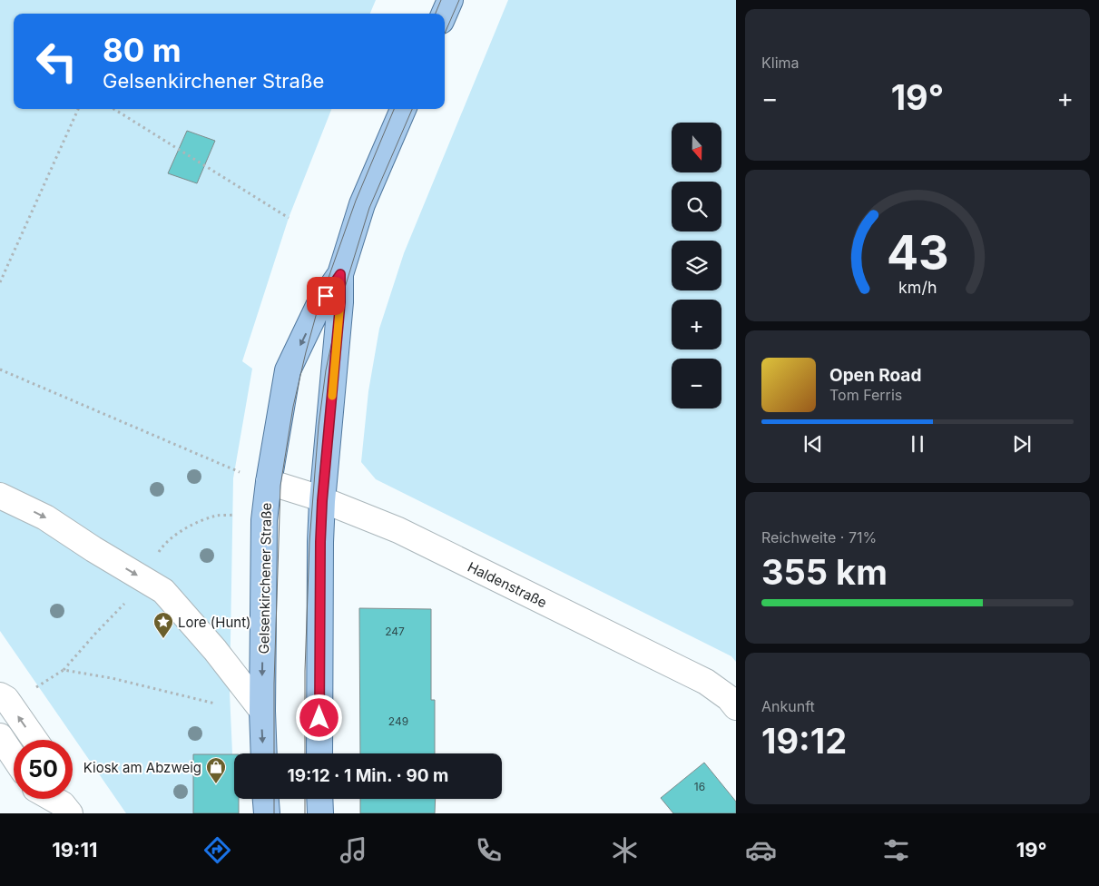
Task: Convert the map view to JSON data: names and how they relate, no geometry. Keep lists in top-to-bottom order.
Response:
{
  "streets": {
    "main road": ["Gelsenkirchener Straße"],
    "street": ["Haldenstraße"]
  },
  "crossings": [
    ["Gelsenkirchener Straße", "Haldenstraße"]
  ],
  "places": {
    "place": ["Lore (Hunt)"],
    "shop": ["Kiosk am Abzweig"]
  },
  "house_numbers": ["247", "249", "16"],
  "north": "bottom",
  "page": {
    "tile": [
      "Klima",
      ["Reichweite · 71%", "355 km"],
      ["Ankunft", "19:12"]
    ],
    "turn": ["80 m", "Gelsenkirchener Straße"],
    "heat": ["−", "19°", "+"],
    "map_buttons": ["+", "−"],
    "song": ["Open Road", "Tom Ferris"],
    "limit": "50",
    "trip": "19:12 · 1 Min. · 90 m",
    "tabs": ["19:11", "19°"],
    "gauge": ["43", "km/h"]
  }
}
